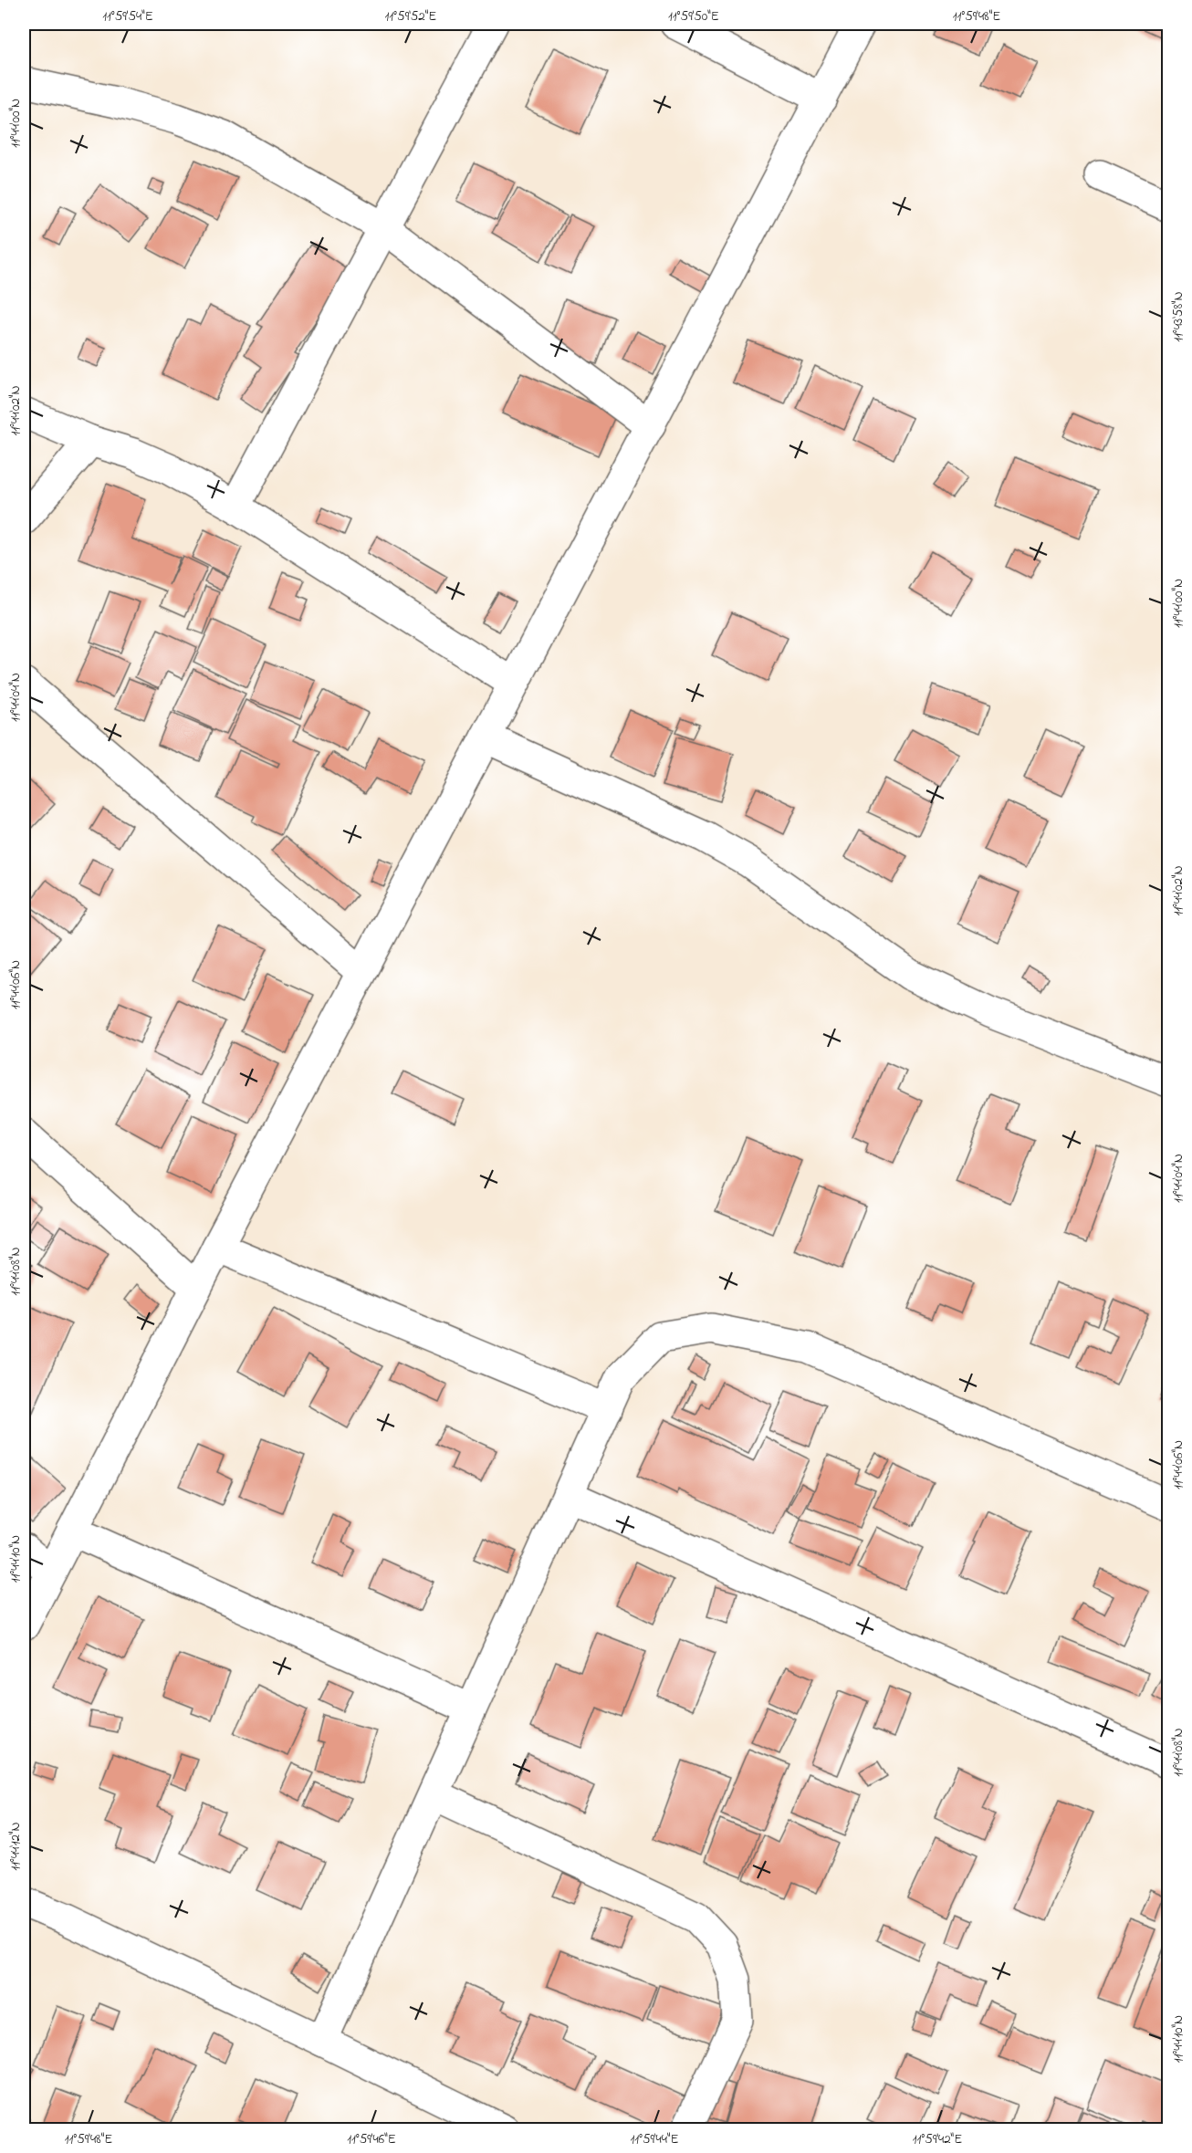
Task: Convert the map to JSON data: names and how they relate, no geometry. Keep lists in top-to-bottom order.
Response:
{
  "coordinates": [
    "11°59'54\"E",
    "11°59'52\"E",
    "11°59'50\"E",
    "11°59'48\"E",
    "11°44'00\"N",
    "11°43'58\"N",
    "11°44'02\"N",
    "11°44'04\"N",
    "11°44'06\"N",
    "11°44'08\"N",
    "11°44'10\"N",
    "11°44'12\"N",
    "11°59'46\"E",
    "11°59'44\"E",
    "11°59'42\"E"
  ]
}
